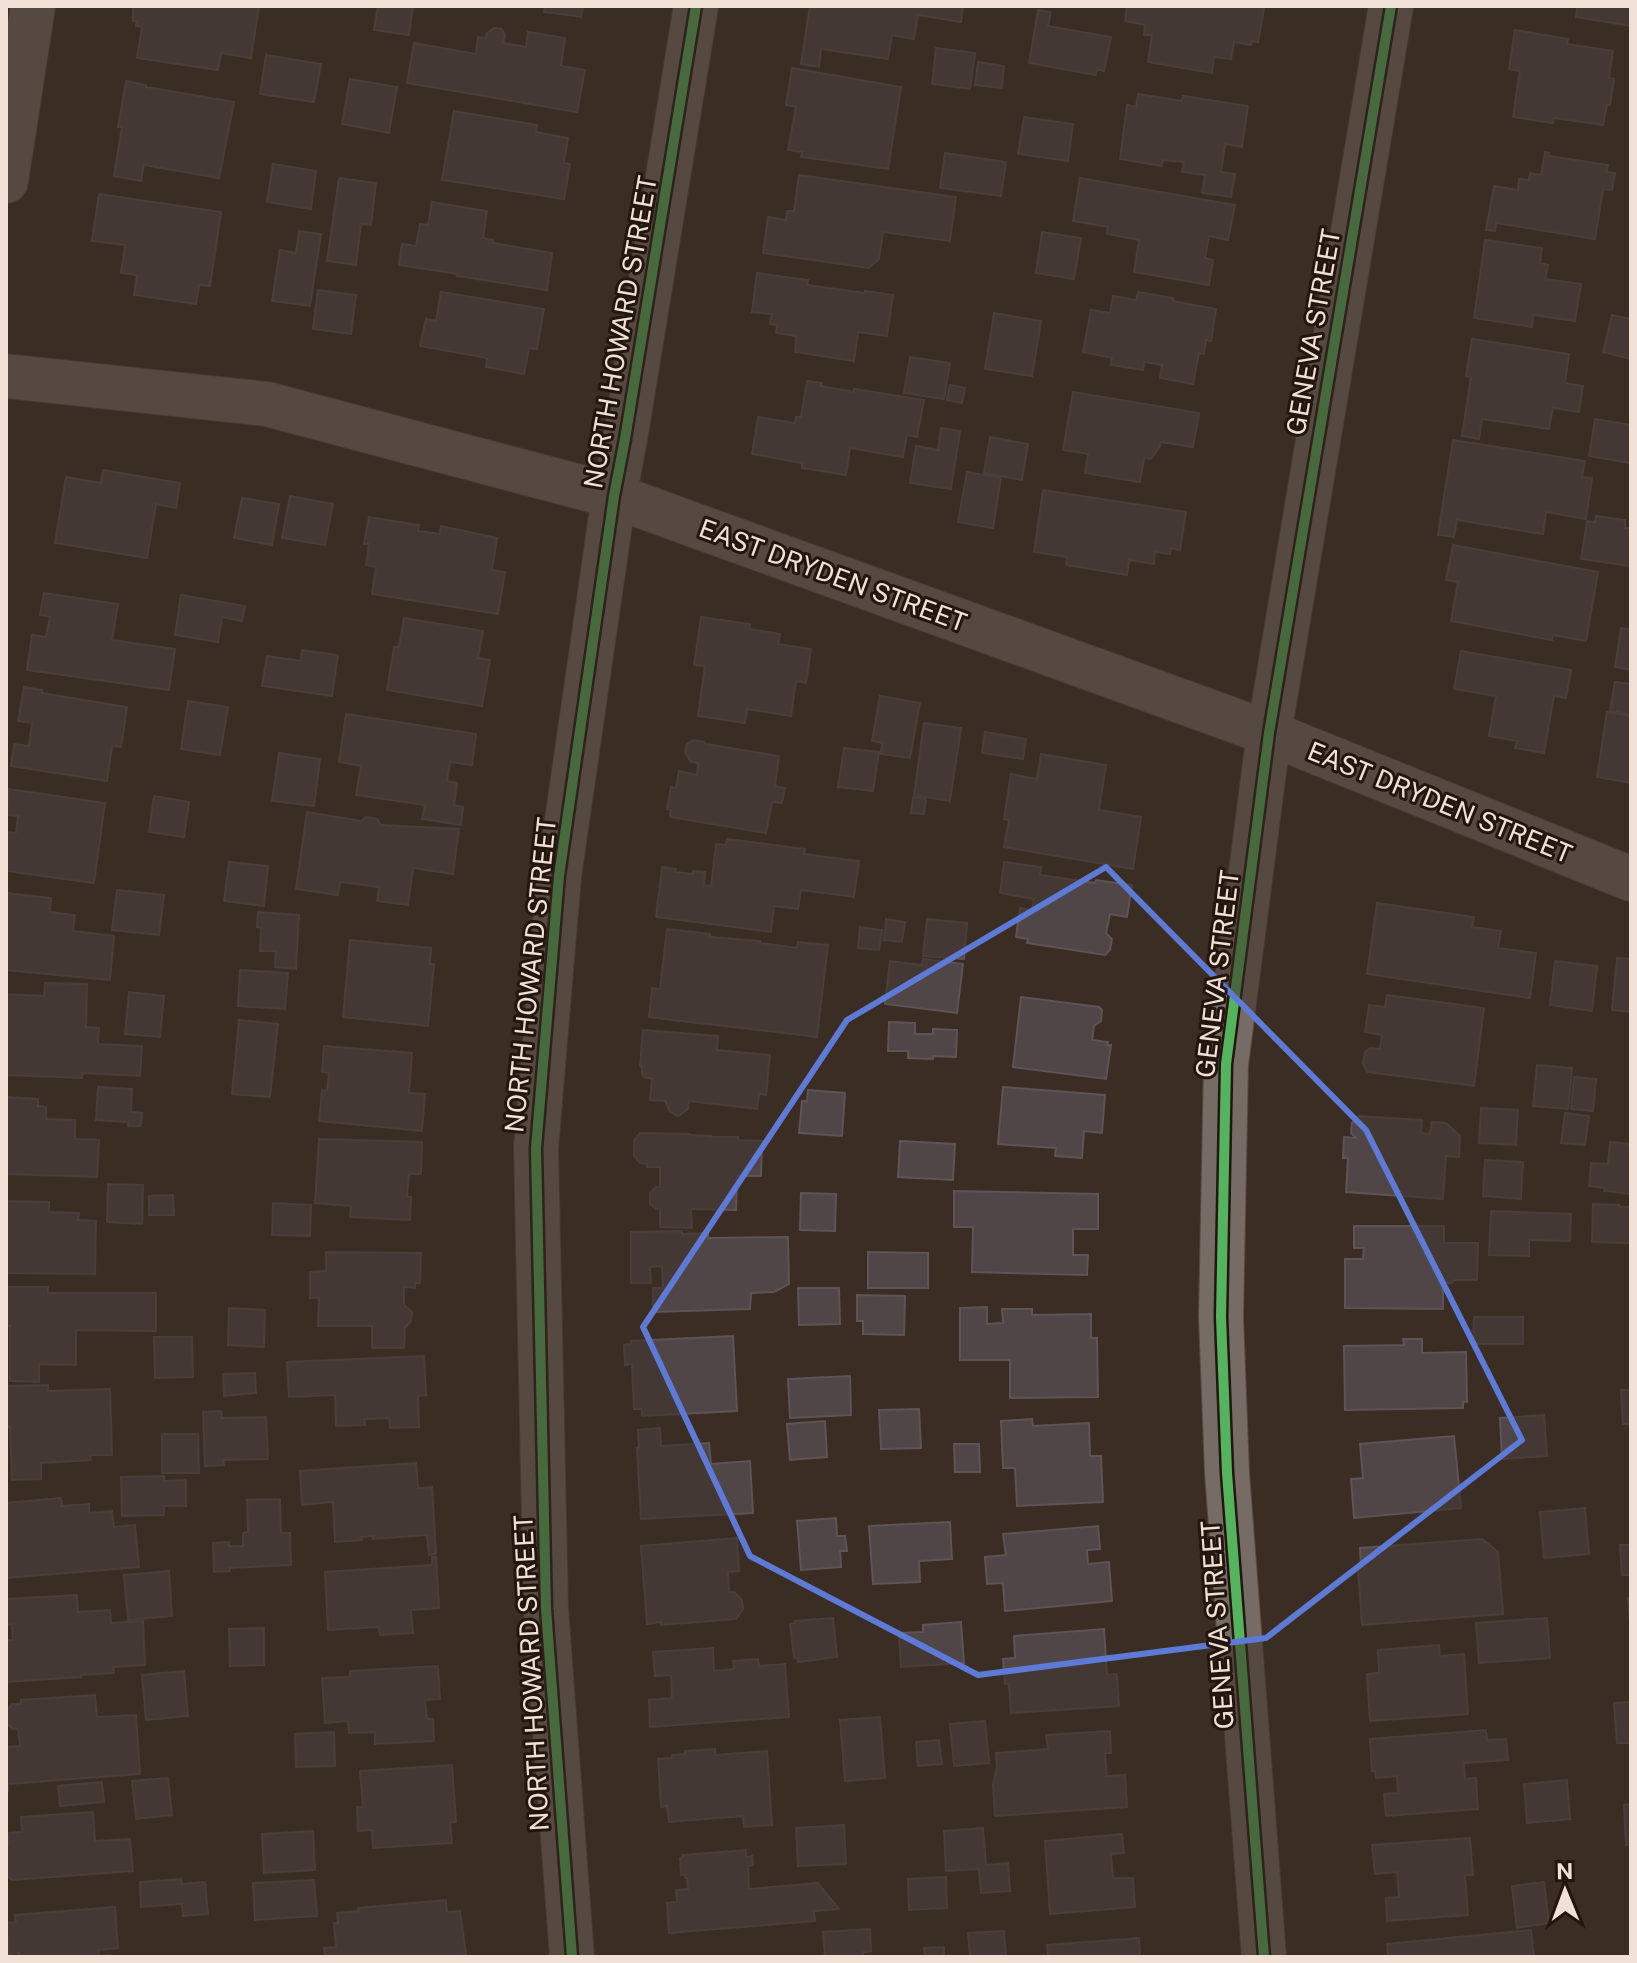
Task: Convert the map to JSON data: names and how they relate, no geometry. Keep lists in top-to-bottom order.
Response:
{
  "streets": {
    "street": ["NORTH HOWARD STREET", "GENEVA STREET", "EAST DRYDEN STREET"]
  },
  "crossings": [
    ["NORTH HOWARD STREET", "EAST DRYDEN STREET"],
    ["GENEVA STREET", "EAST DRYDEN STREET"]
  ],
  "north": "top"
}
